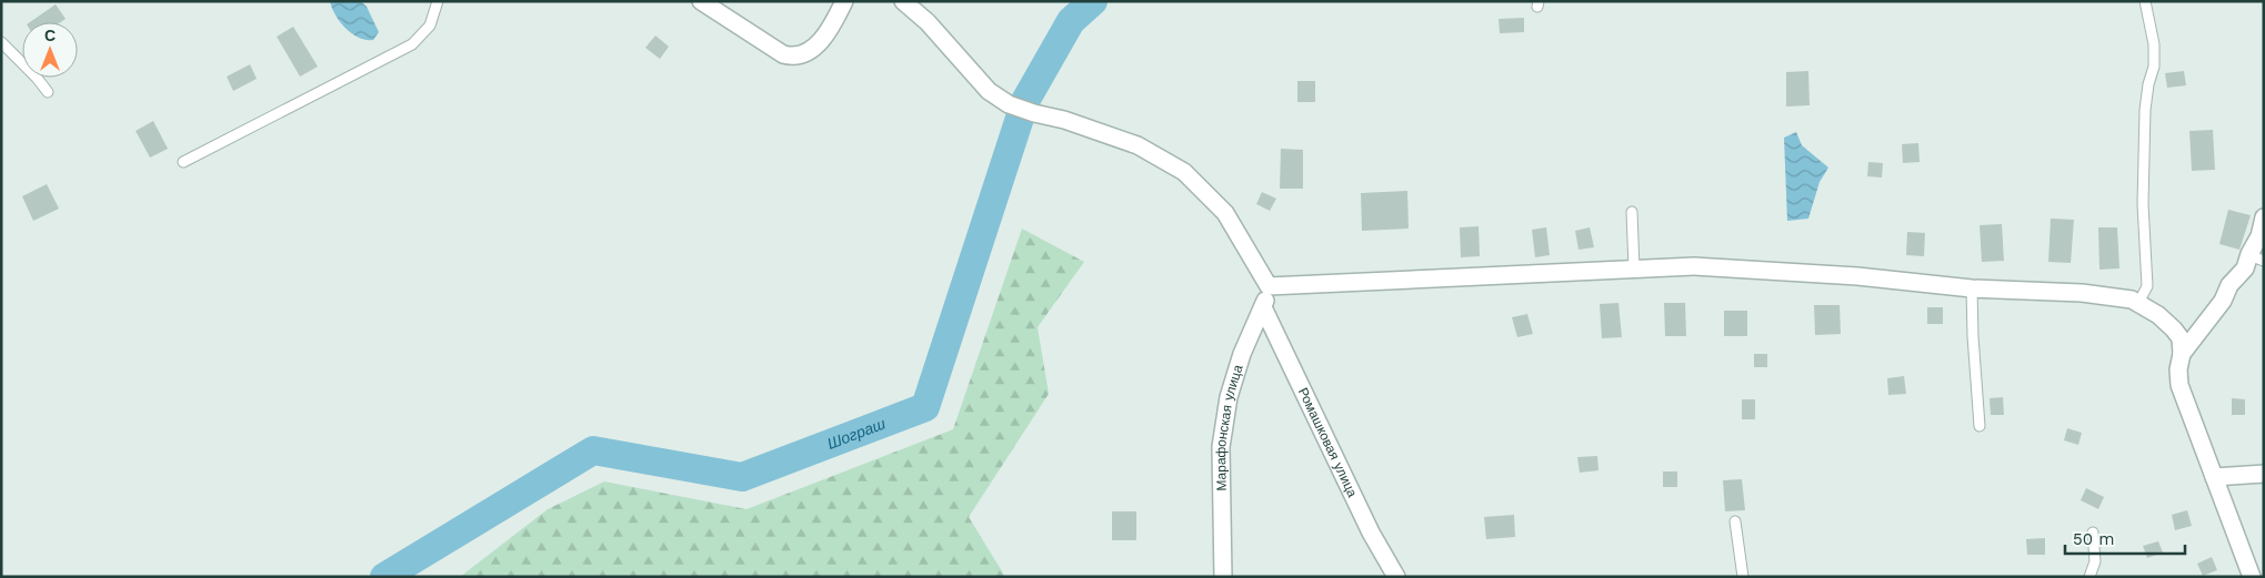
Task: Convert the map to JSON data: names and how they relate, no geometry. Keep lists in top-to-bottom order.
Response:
{
  "streets": {
    "street": ["Марафонская улица", "Ромашковая улица"]
  },
  "crossings": [
    ["Марафонская улица", "Ромашковая улица"]
  ],
  "water": ["Шограш"],
  "scale_bar": "50 m",
  "north": "top"
}
